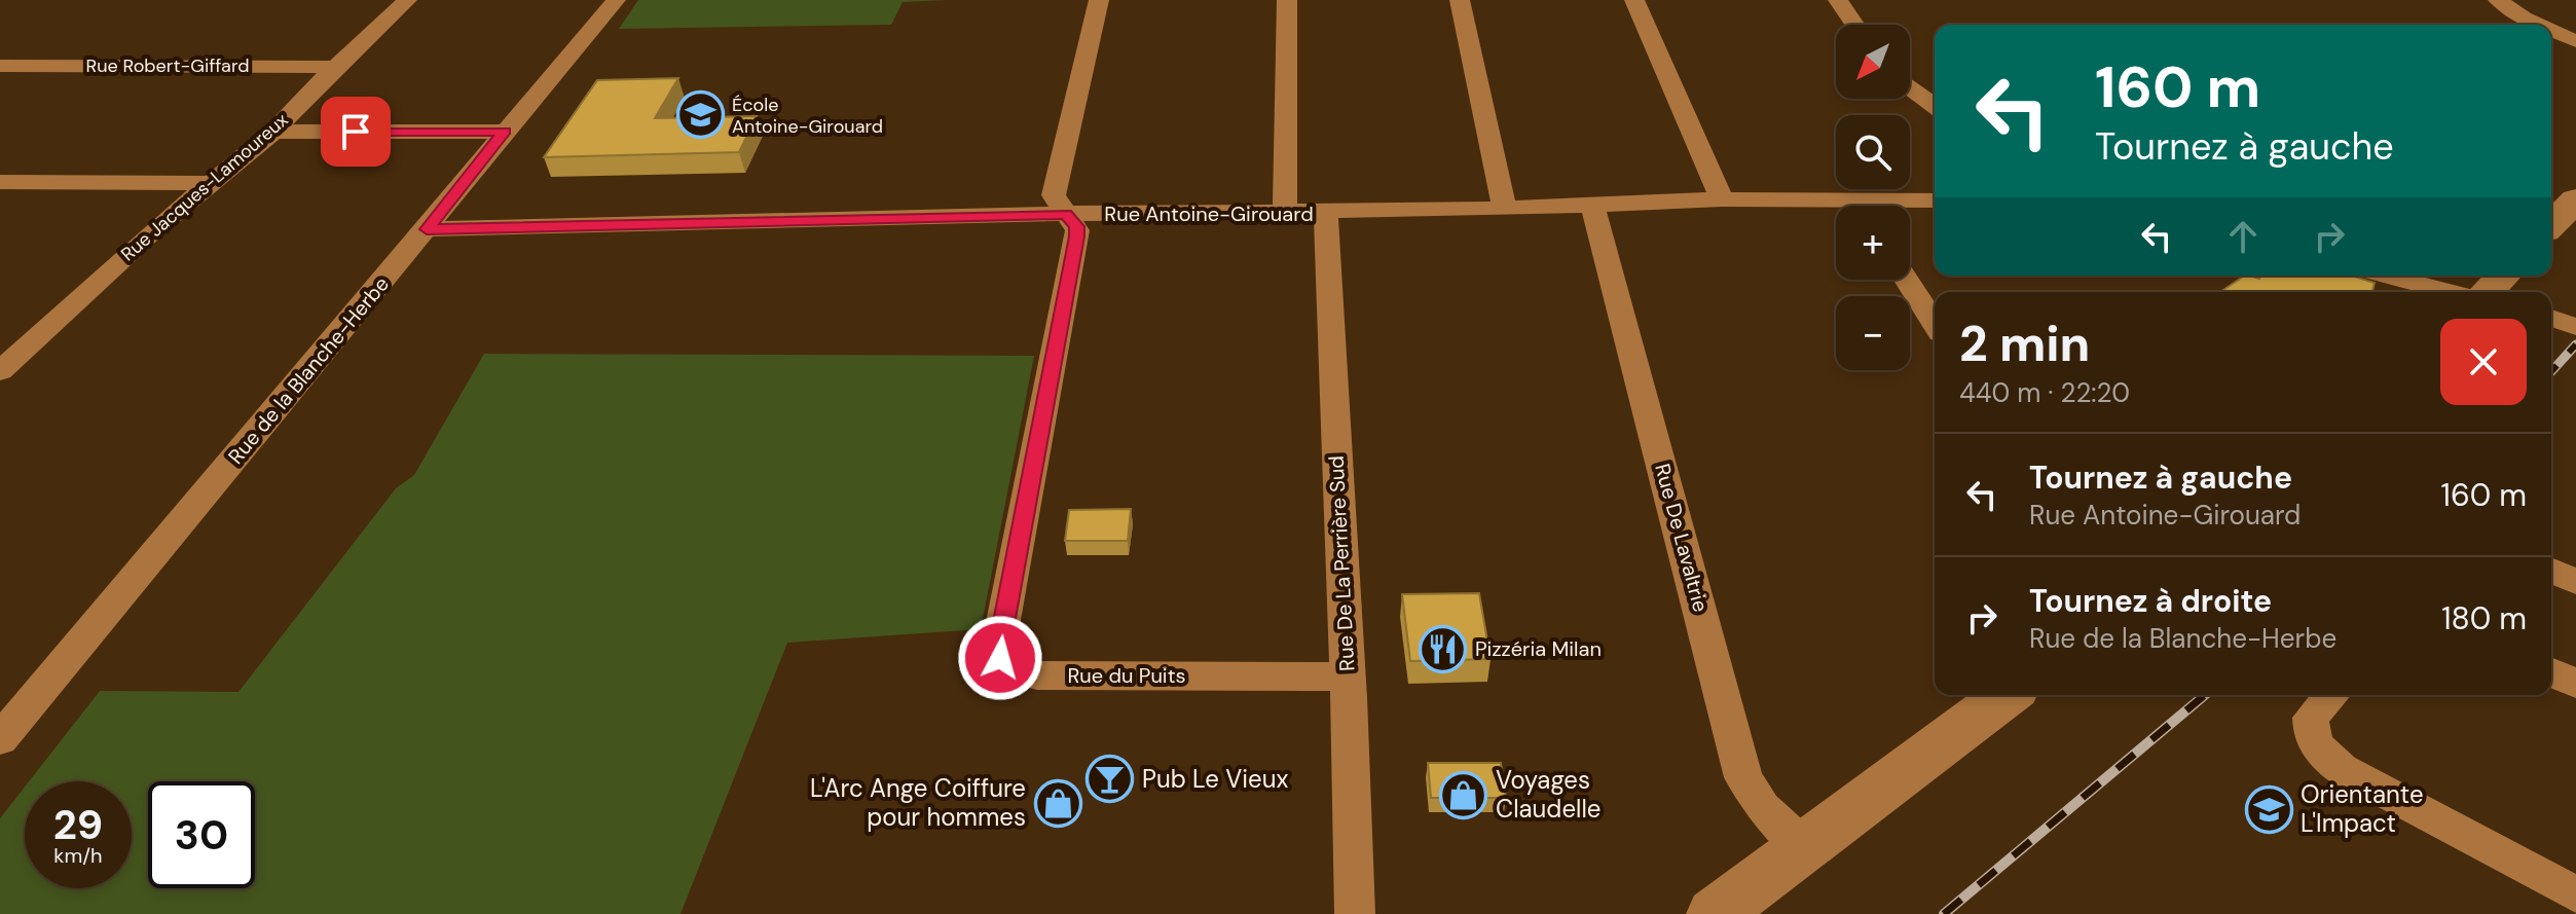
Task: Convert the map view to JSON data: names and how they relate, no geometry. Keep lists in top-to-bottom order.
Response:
{
  "streets": {
    "street": [
      "Rue Robert-Giffard",
      "Rue Jacques-Lamoureux",
      "Rue Antoine-Girouard",
      "Rue de la Blanche-Herbe",
      "Rue De Lavaltrie",
      "Rue De La Perrière Sud",
      "Rue du Puits"
    ]
  },
  "crossings": [
    ["Rue Robert-Giffard", "Rue Jacques-Lamoureux"],
    ["Rue Antoine-Girouard", "Rue de la Blanche-Herbe"],
    ["Rue Antoine-Girouard", "Rue De Lavaltrie"],
    ["Rue Antoine-Girouard", "Rue De La Perrière Sud"],
    ["Rue Antoine-Girouard", "Rue du Puits"],
    ["Rue De La Perrière Sud", "Rue du Puits"]
  ],
  "places": {
    "school or university": ["École Antoine-Girouard", "Orientante L'Impact"],
    "restaurant": ["Pizzéria Milan"],
    "bar": ["Pub Le Vieux"],
    "shop": ["Voyages Claudelle", "L'Arc Ange Coiffure pour hommes"]
  },
  "north": "bottom left",
  "page": {
    "map_buttons": ["+", "−"],
    "turn": ["160 m", "Tournez à gauche"],
    "heading": ["2 min", "440 m · 22:20"],
    "list": [
      {
        "name": "Tournez à gauche",
        "note": "Rue Antoine-Girouard",
        "value": "160 m"
      },
      {
        "name": "Tournez à droite",
        "note": "Rue de la Blanche-Herbe",
        "value": "180 m"
      }
    ],
    "speed": "29 km/h",
    "limit": "30"
  }
}
